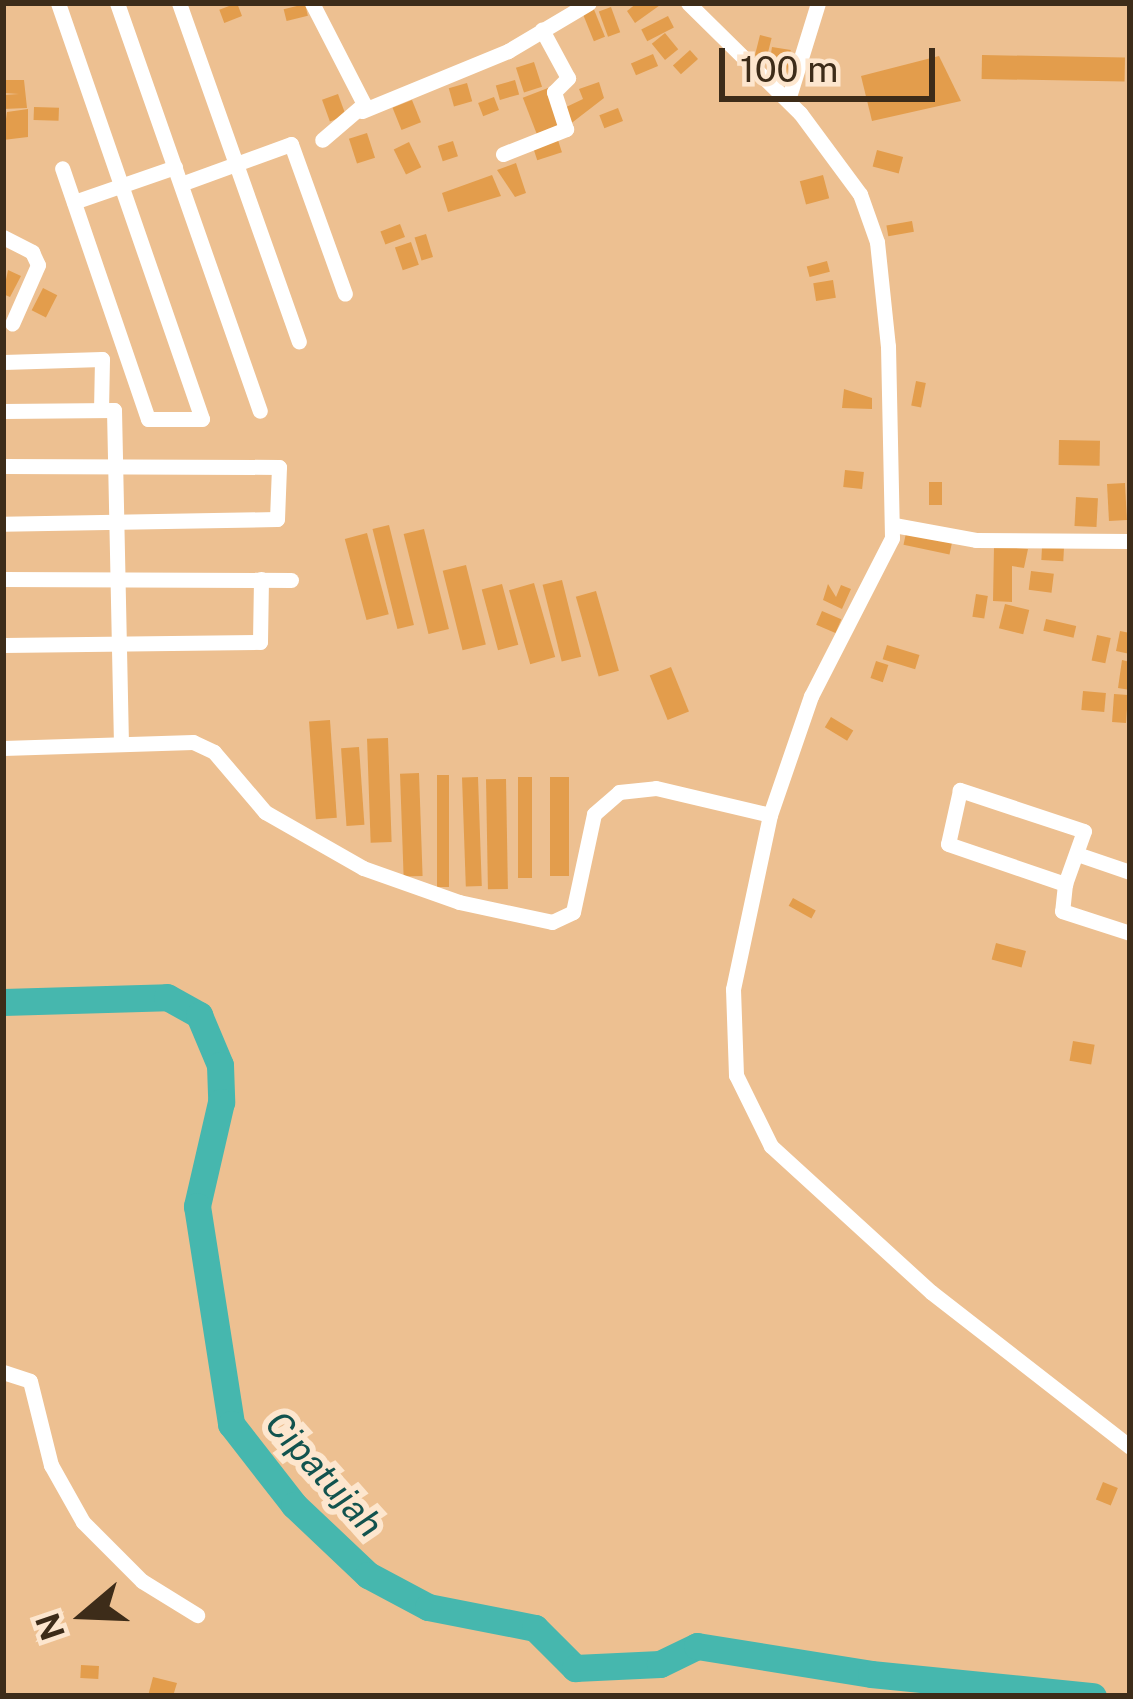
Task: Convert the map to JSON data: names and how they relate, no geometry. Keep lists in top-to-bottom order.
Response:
{
  "water": ["Cipatujah"],
  "scale_bar": "100 m",
  "north": "left"
}
